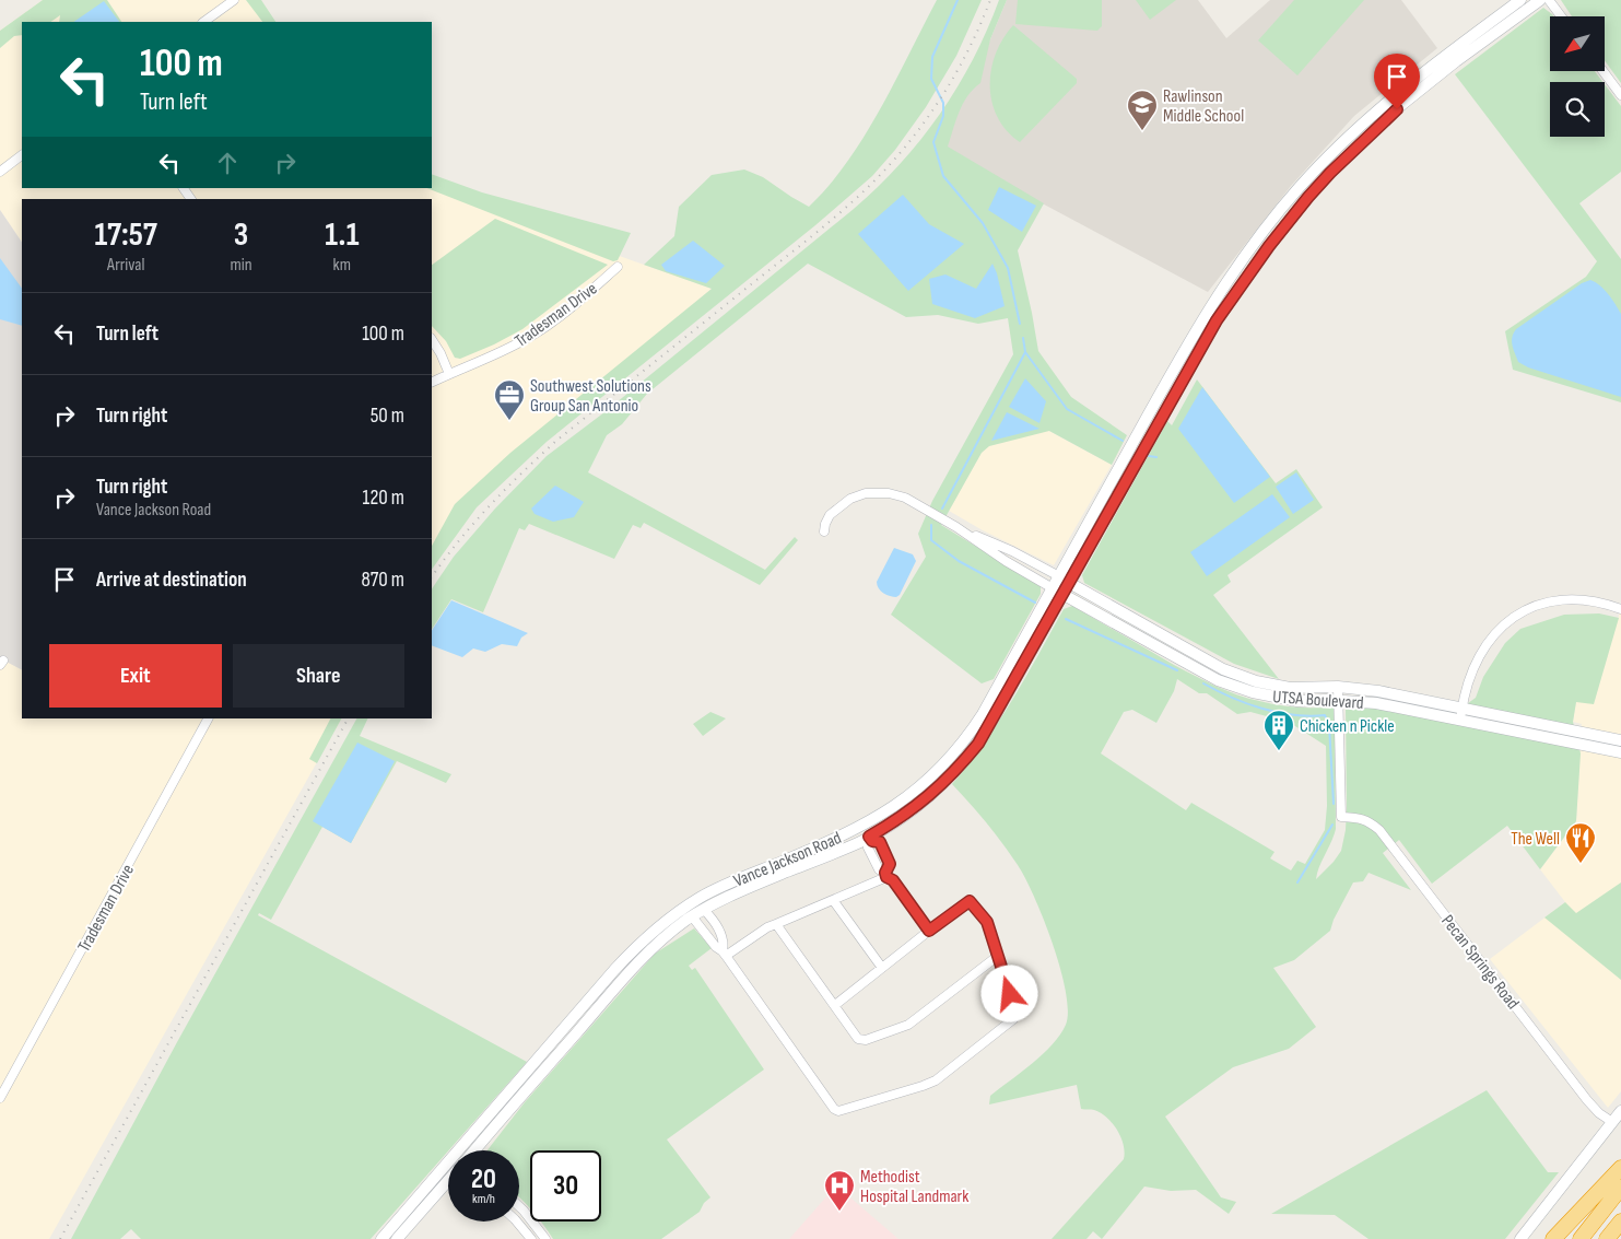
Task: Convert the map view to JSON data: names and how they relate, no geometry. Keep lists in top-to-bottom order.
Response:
{
  "streets": {
    "main road": ["UTSA Boulevard", "Vance Jackson Road"],
    "street": ["Tradesman Drive", "Pecan Springs Road"]
  },
  "crossings": [
    ["UTSA Boulevard", "Vance Jackson Road"],
    ["UTSA Boulevard", "Pecan Springs Road"]
  ],
  "places": {
    "school or university": ["Rawlinson Middle School"],
    "office": ["Southwest Solutions Group San Antonio"],
    "building": ["Chicken n Pickle"],
    "restaurant": ["The Well"],
    "hospital": ["Methodist Hospital Landmark"]
  },
  "north": "bottom left",
  "page": {
    "turn": ["100 m", "Turn left"],
    "eta": [
      "17:57",
      "Arrival",
      "3",
      "min",
      "1.1",
      "km"
    ],
    "list": [
      {
        "name": "Turn left",
        "value": "100 m"
      },
      {
        "name": "Turn right",
        "value": "50 m"
      },
      {
        "name": "Turn right",
        "note": "Vance Jackson Road",
        "value": "120 m"
      },
      {
        "name": "Arrive at destination",
        "value": "870 m"
      }
    ],
    "buttons": ["Exit", "Share"],
    "speed": "20 km/h",
    "limit": "30"
  }
}
